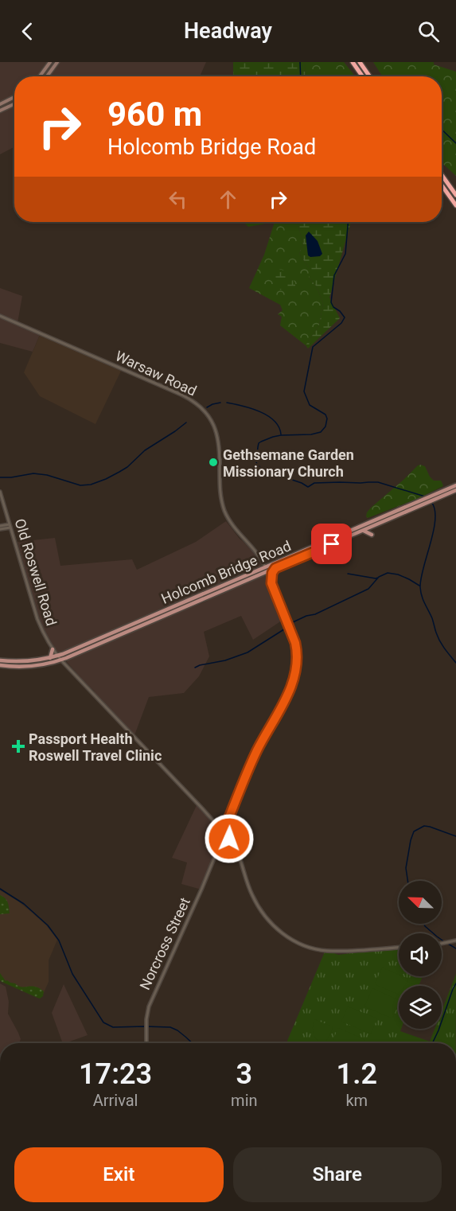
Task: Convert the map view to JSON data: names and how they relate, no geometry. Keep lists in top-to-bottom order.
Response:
{
  "streets": {
    "main road": ["Holcomb Bridge Road"],
    "street": ["Warsaw Road", "Old Roswell Road", "Norcross Street"]
  },
  "crossings": [
    ["Warsaw Road", "Old Roswell Road"],
    ["Warsaw Road", "Holcomb Bridge Road"],
    ["Old Roswell Road", "Holcomb Bridge Road"]
  ],
  "places": {
    "other": ["Gethsemane Garden Missionary Church"],
    "health": ["Passport Health Roswell Travel Clinic"]
  },
  "north": "top left",
  "page": {
    "header": "Headway",
    "turn": ["960 m", "Holcomb Bridge Road"],
    "eta": [
      "17:23",
      "Arrival",
      "3",
      "min",
      "1.2",
      "km"
    ],
    "buttons": ["Exit", "Share"]
  }
}
